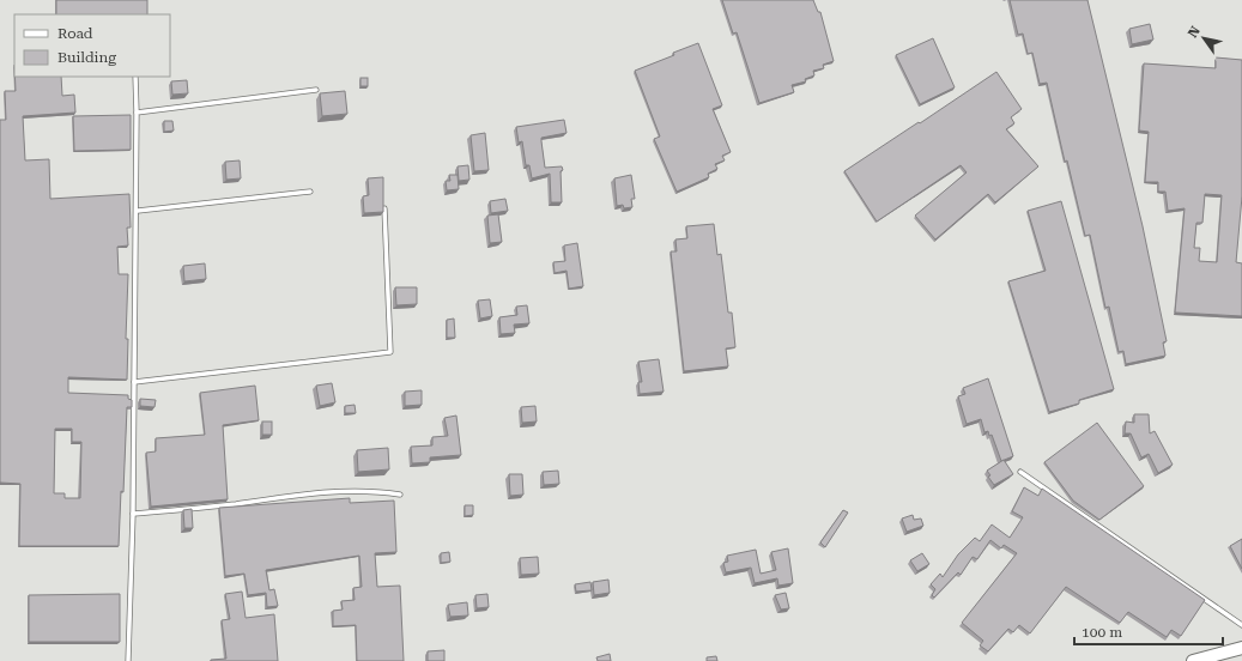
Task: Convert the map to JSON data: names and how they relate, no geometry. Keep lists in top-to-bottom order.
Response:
{
  "legend": ["Road", "Building"],
  "scale_bar": "100 m",
  "north": "top left"
}
